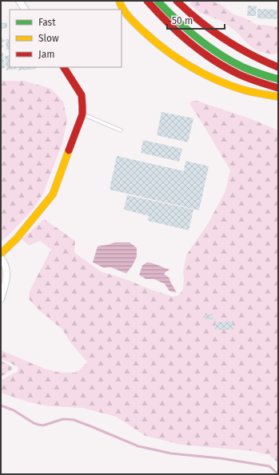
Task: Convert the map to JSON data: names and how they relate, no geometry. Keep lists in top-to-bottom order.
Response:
{
  "legend": ["Fast", "Slow", "Jam"],
  "scale_bar": "50 m"
}
